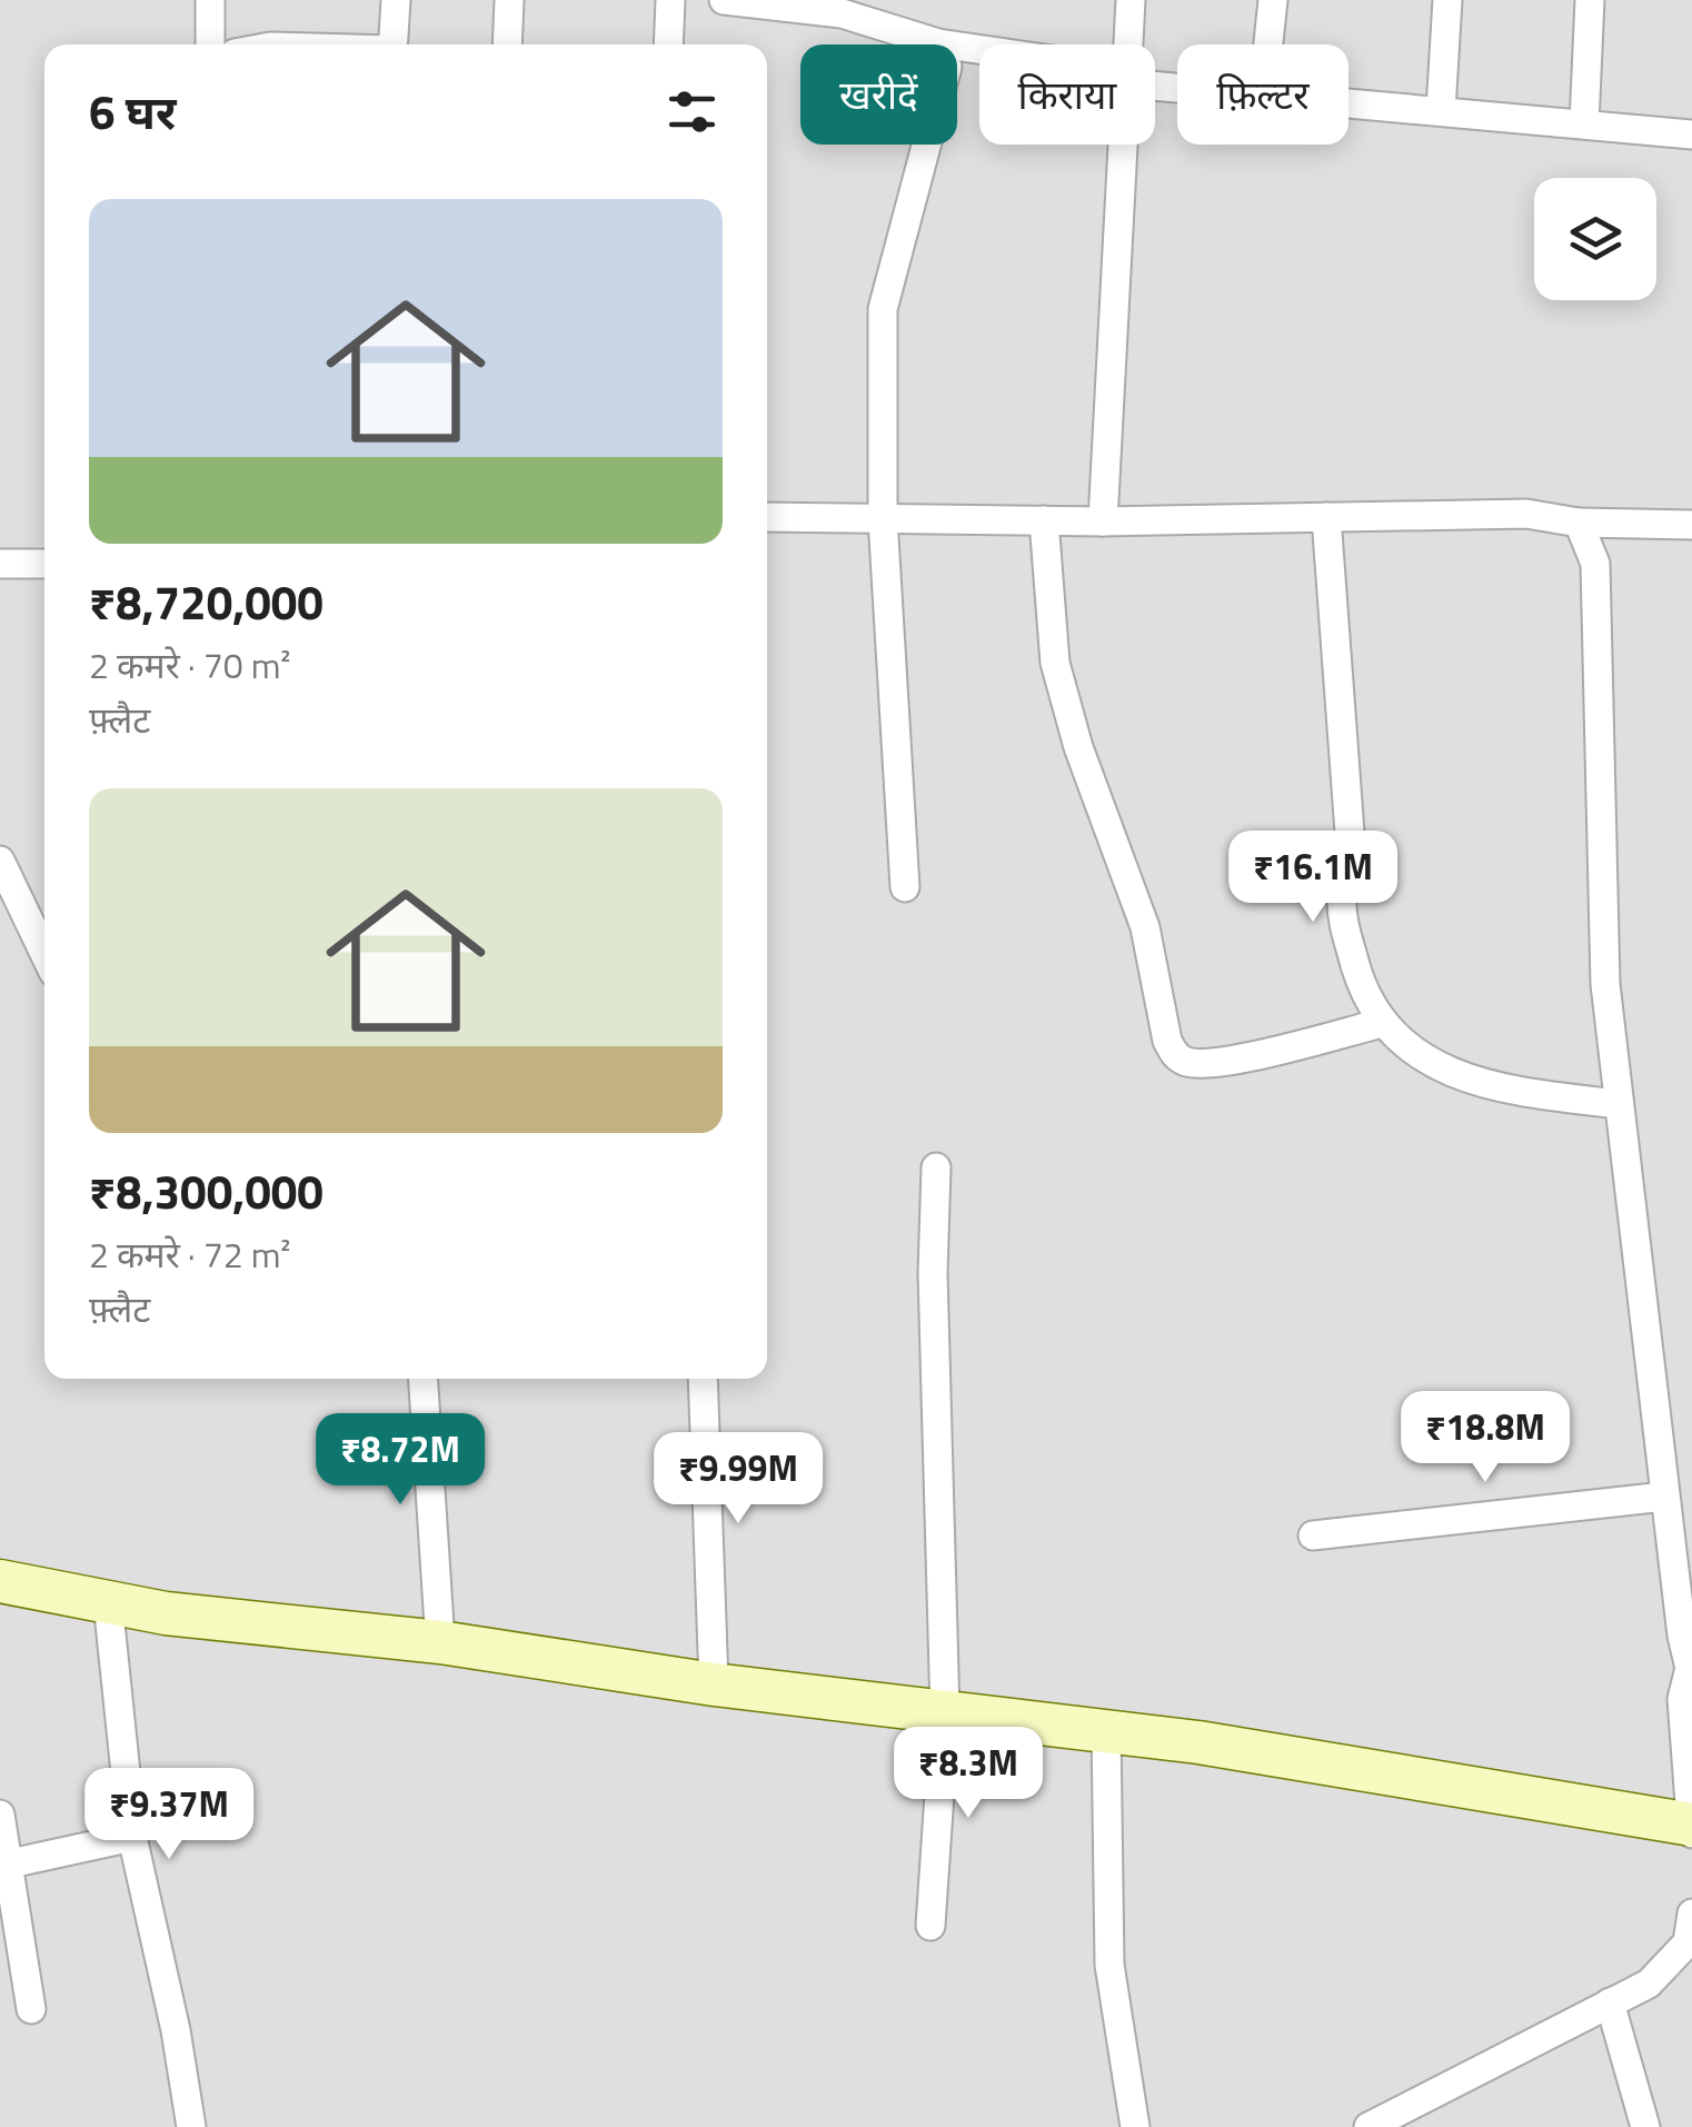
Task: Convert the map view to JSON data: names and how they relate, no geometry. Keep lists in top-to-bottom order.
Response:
{
  "page": {
    "chip": ["खरीदें", "किराया", "फ़िल्टर"],
    "heading": "6 घर",
    "list": [
      {
        "name": "₹8,720,000",
        "note": "2 कमरे · 70 m² · फ़्लैट"
      },
      {
        "name": "₹8,300,000",
        "note": "2 कमरे · 72 m² · फ़्लैट"
      }
    ],
    "price": [
      "₹16.1M",
      "₹18.8M",
      "₹8.72M",
      "₹9.99M",
      "₹8.3M",
      "₹9.37M"
    ]
  }
}
